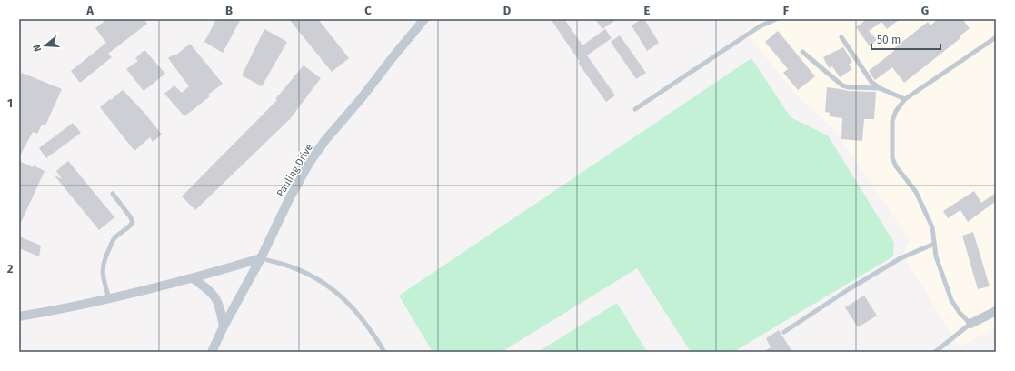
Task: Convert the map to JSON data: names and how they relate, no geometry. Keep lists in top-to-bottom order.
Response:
{
  "streets": {
    "street": ["Pauling Drive"]
  },
  "scale_bar": "50 m",
  "north": "left",
  "grid": {
    "columns": [
      "A",
      "B",
      "C",
      "D",
      "E",
      "F",
      "G"
    ],
    "rows": ["1", "2"]
  }
}
